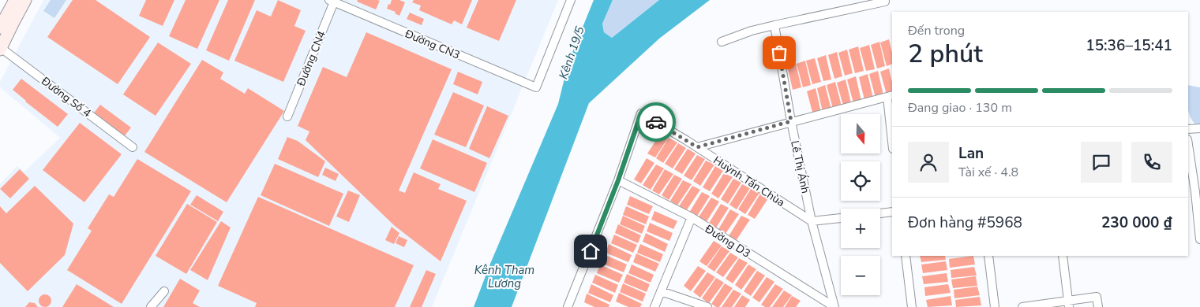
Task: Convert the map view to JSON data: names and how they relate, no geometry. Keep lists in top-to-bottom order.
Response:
{
  "streets": {
    "street": [
      "Đường CN3",
      "Đường CN4",
      "Đường Số 4",
      "Lê Thị Ánh",
      "Huỳnh Tấn Chùa",
      "Đường D3"
    ]
  },
  "crossings": [
    ["Đường CN3", "Đường CN4"],
    ["Lê Thị Ánh", "Huỳnh Tấn Chùa"],
    ["Lê Thị Ánh", "Đường D3"],
    ["Huỳnh Tấn Chùa", "Đường D3"]
  ],
  "water": ["Kênh 19/5", "Kênh Tham Lương"],
  "north": "bottom",
  "page": {
    "heading": ["2 phút", "Đến trong", "15:36–15:41"],
    "panel": [
      "Lan",
      "Tài xế · 4.8",
      "Đơn hàng #5968",
      "230 000 ₫"
    ],
    "bar": "Đang giao · 130 m",
    "map_buttons": ["+", "−"]
  }
}
